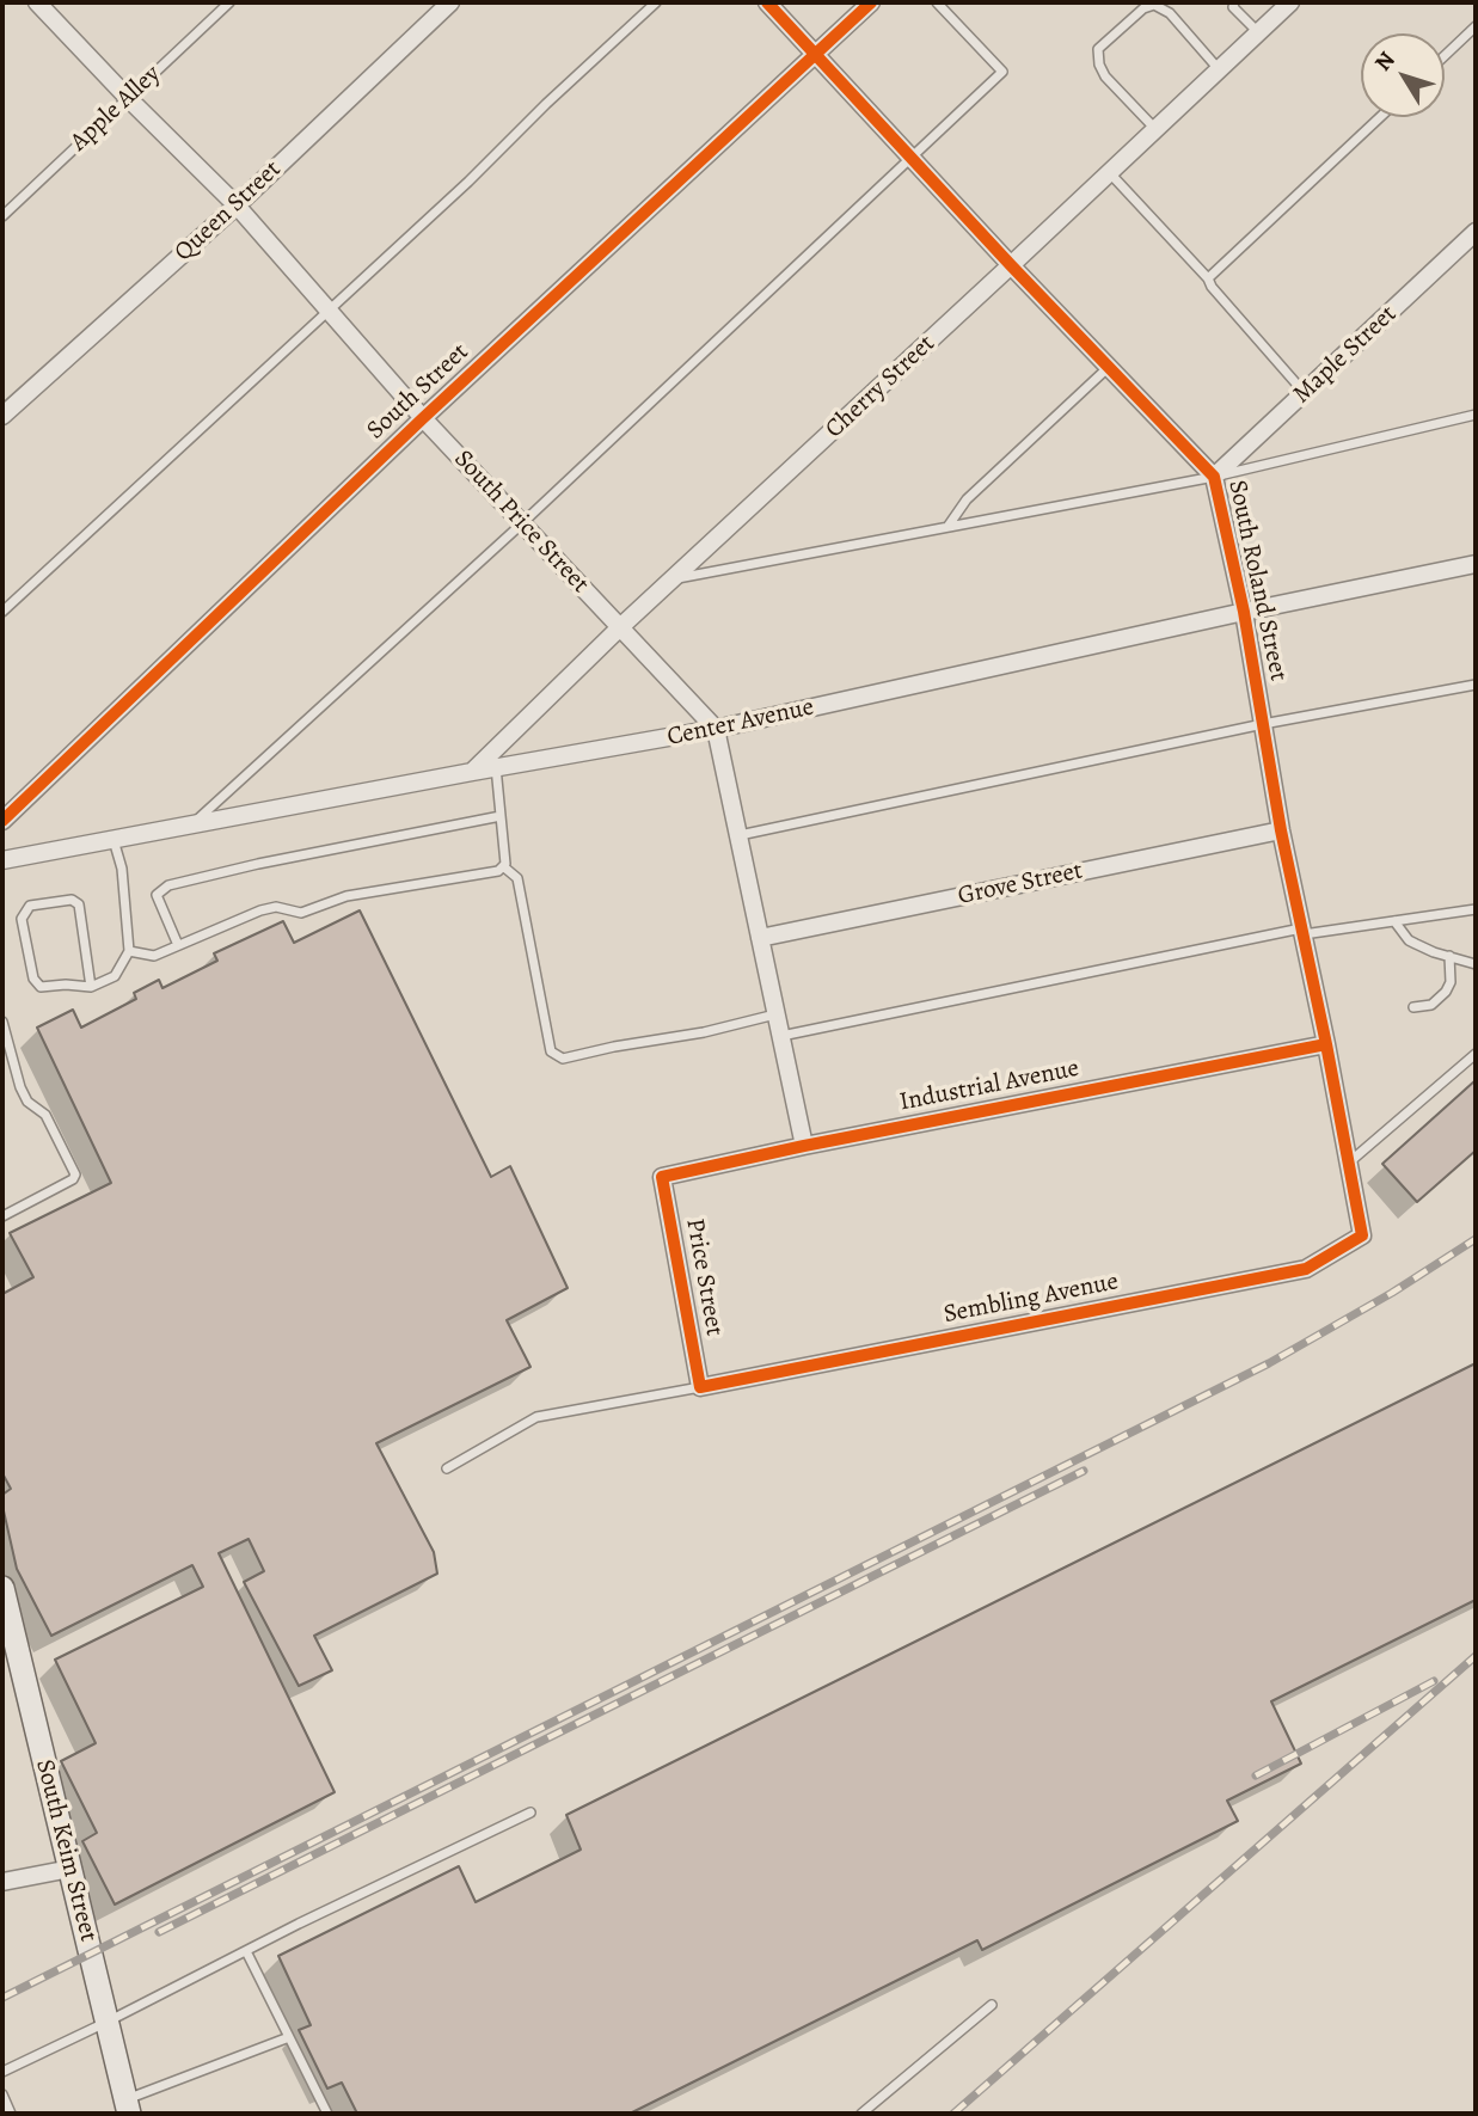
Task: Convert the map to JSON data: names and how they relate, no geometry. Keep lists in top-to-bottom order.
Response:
{
  "streets": {
    "street": [
      "Queen Street",
      "Maple Street",
      "Cherry Street",
      "South Street",
      "South Price Street",
      "South Roland Street",
      "Center Avenue",
      "Grove Street",
      "Industrial Avenue",
      "Price Street",
      "Sembling Avenue",
      "South Keim Street"
    ],
    "lane": ["Apple Alley"]
  },
  "crossings": [
    ["Apple Alley", "South Price Street"],
    ["Queen Street", "South Price Street"],
    ["Maple Street", "South Roland Street"],
    ["Cherry Street", "South Price Street"],
    ["Cherry Street", "South Roland Street"],
    ["Cherry Street", "Center Avenue"],
    ["South Street", "South Price Street"],
    ["South Street", "South Roland Street"],
    ["South Price Street", "Center Avenue"],
    ["South Roland Street", "Center Avenue"],
    ["South Roland Street", "Grove Street"],
    ["South Roland Street", "Industrial Avenue"],
    ["South Roland Street", "Sembling Avenue"],
    ["Industrial Avenue", "Price Street"],
    ["Price Street", "Sembling Avenue"]
  ],
  "north": "top left"
}
